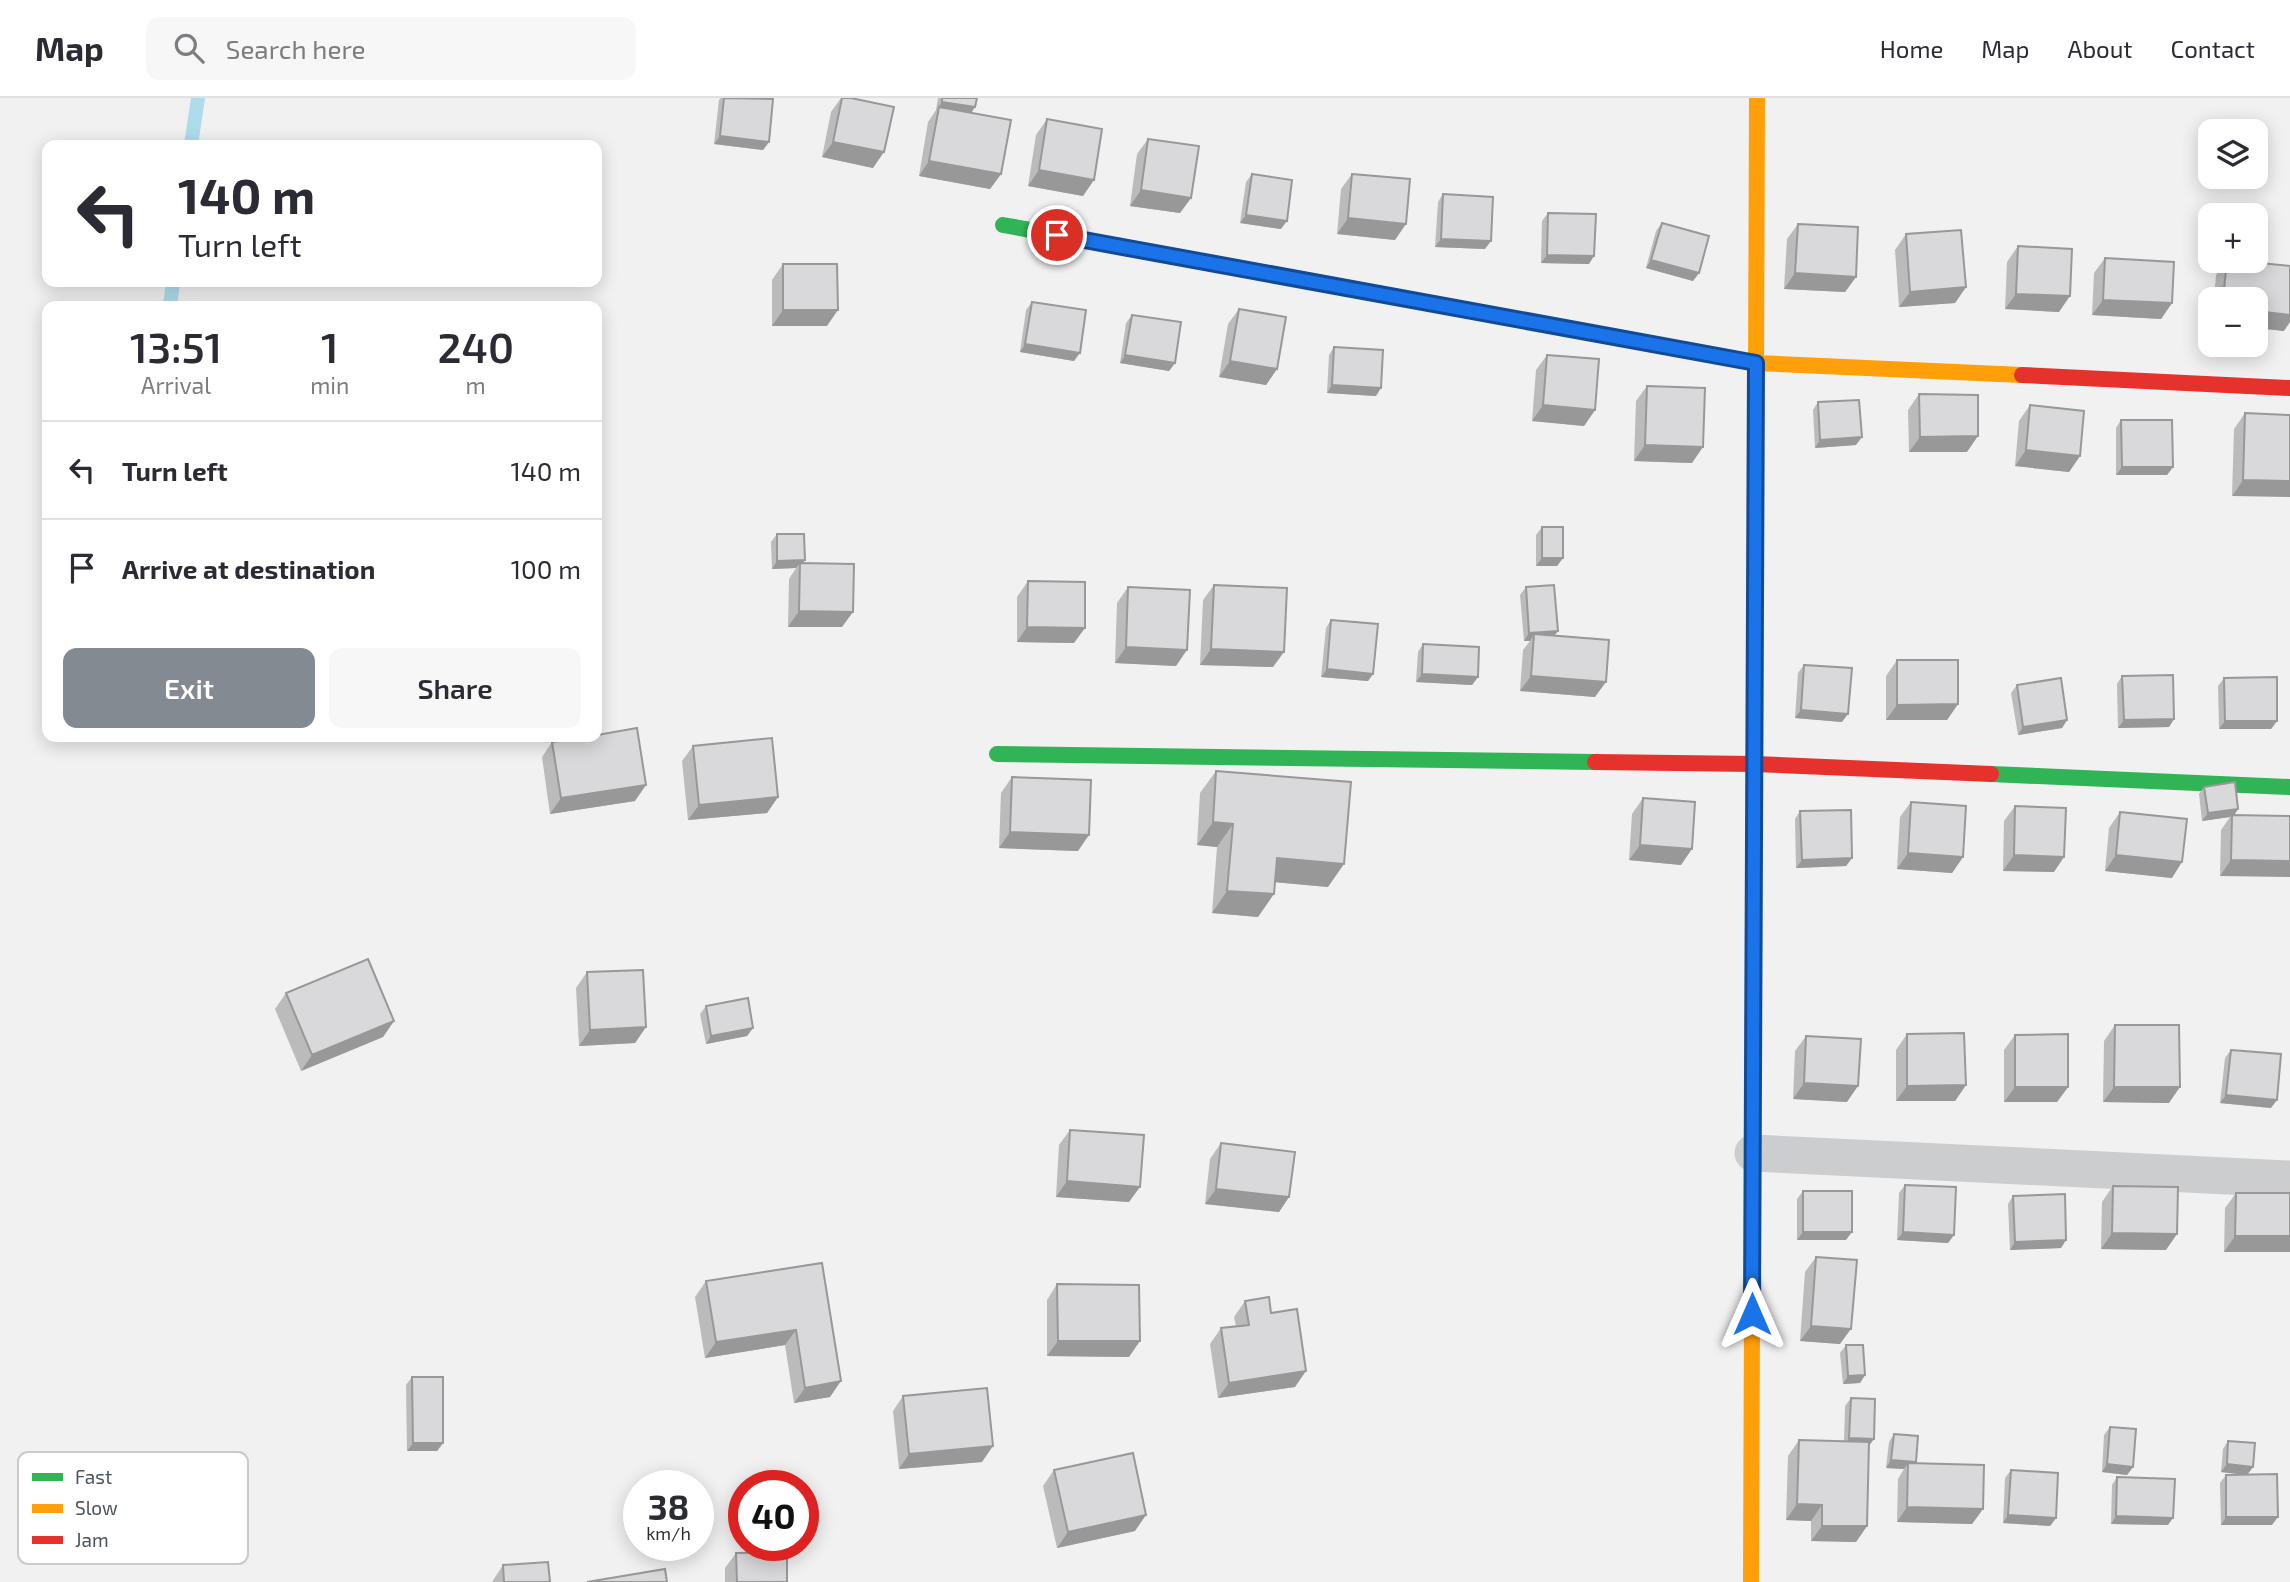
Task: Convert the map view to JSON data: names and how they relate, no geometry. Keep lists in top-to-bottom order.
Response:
{
  "legend": ["Fast", "Slow", "Jam"],
  "page": {
    "header": "Map",
    "search": "Search here",
    "nav": [
      "Home",
      "Map",
      "About",
      "Contact"
    ],
    "map_buttons": ["+", "−"],
    "turn": ["140 m", "Turn left"],
    "eta": [
      "13:51",
      "Arrival",
      "1",
      "min",
      "240",
      "m"
    ],
    "list": [
      {
        "name": "Turn left",
        "value": "140 m"
      },
      {
        "name": "Arrive at destination",
        "value": "100 m"
      }
    ],
    "buttons": ["Exit", "Share"],
    "speed": "38 km/h",
    "limit": "40"
  }
}
